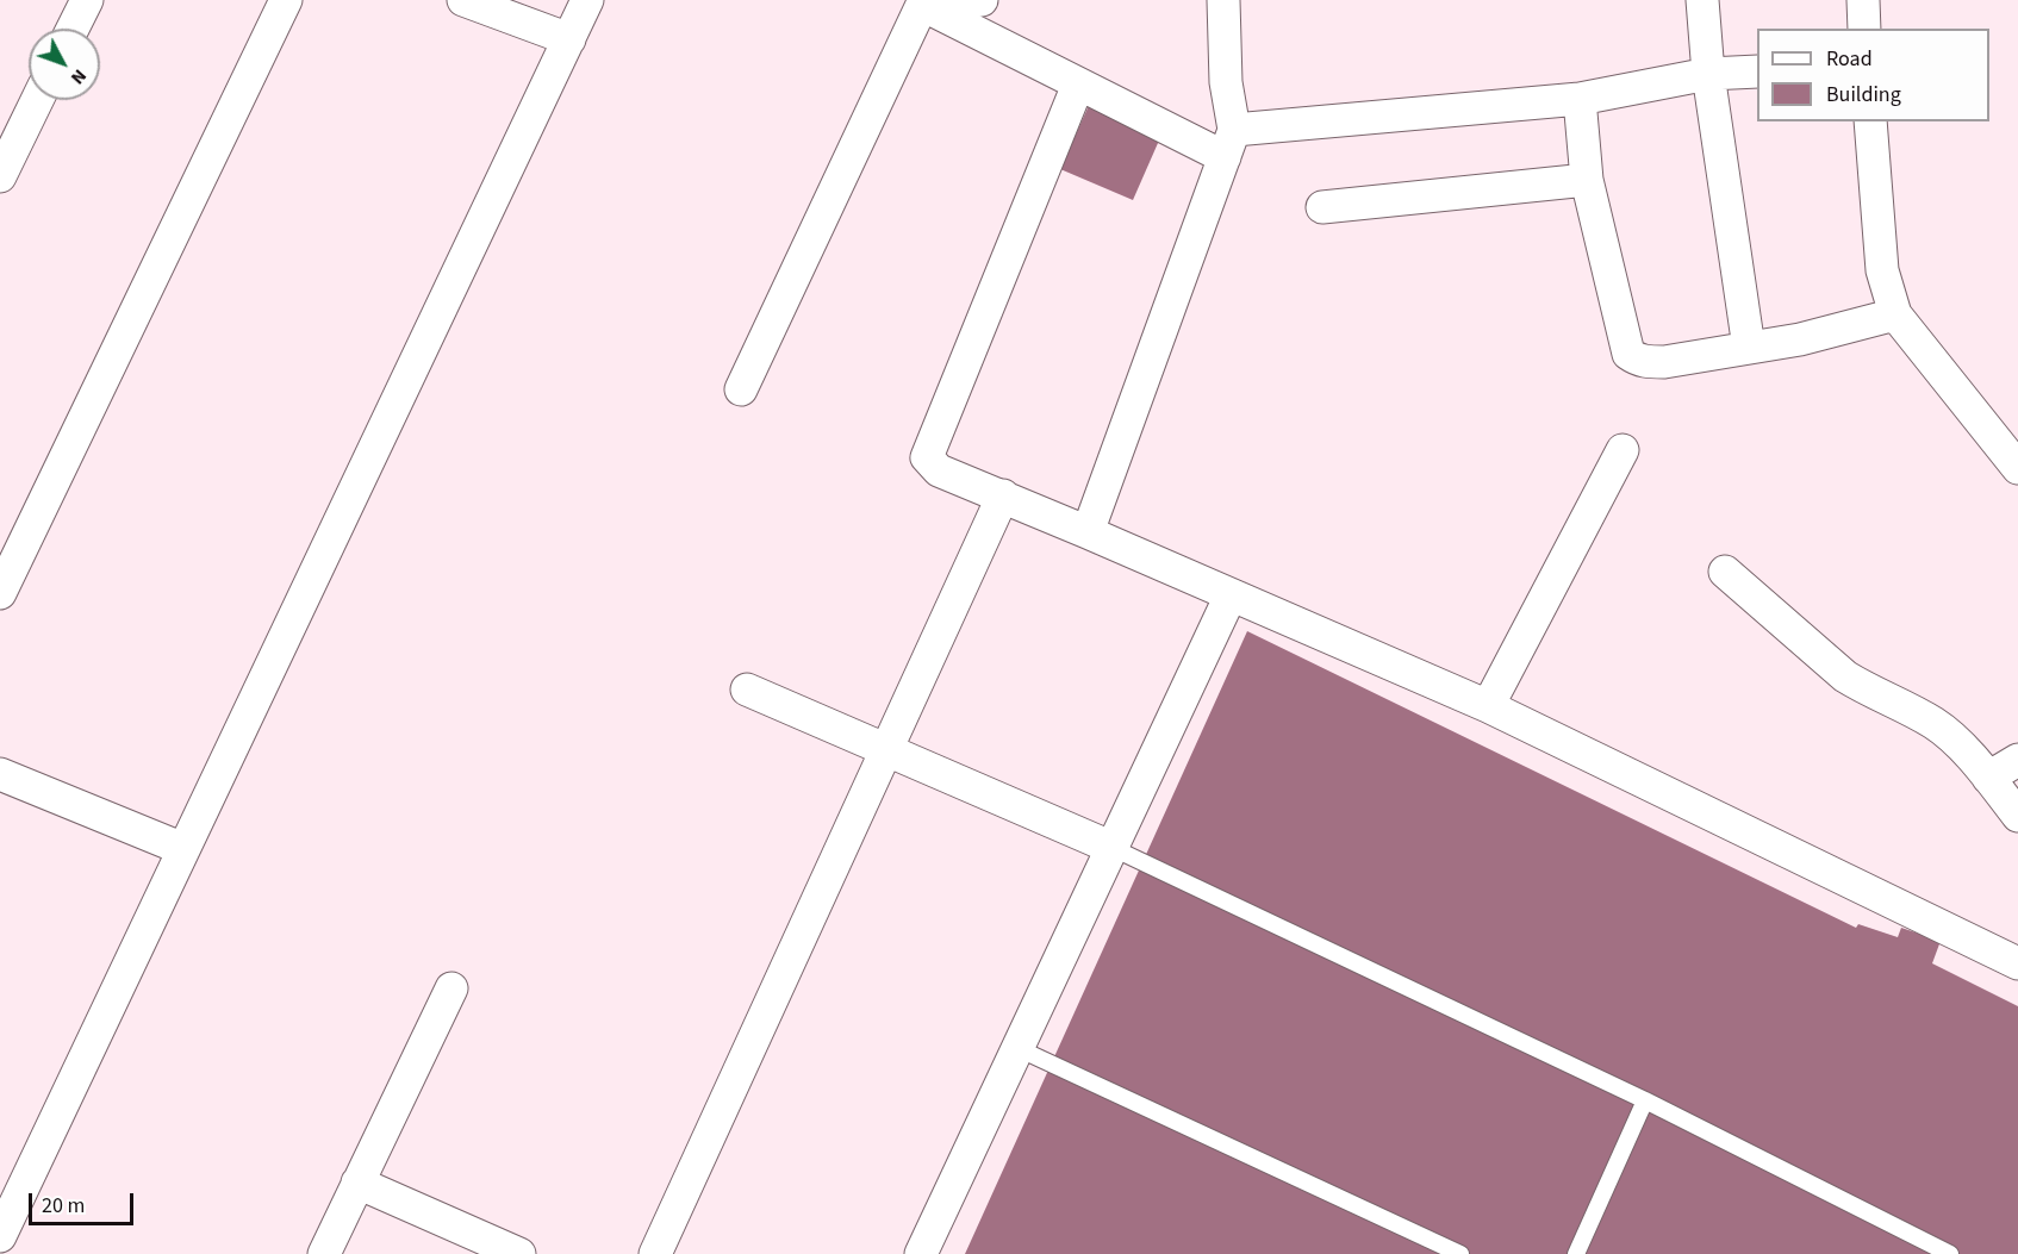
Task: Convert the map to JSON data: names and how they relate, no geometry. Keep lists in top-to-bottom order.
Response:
{
  "legend": ["Road", "Building"],
  "scale_bar": "20 m",
  "north": "bottom right"
}
